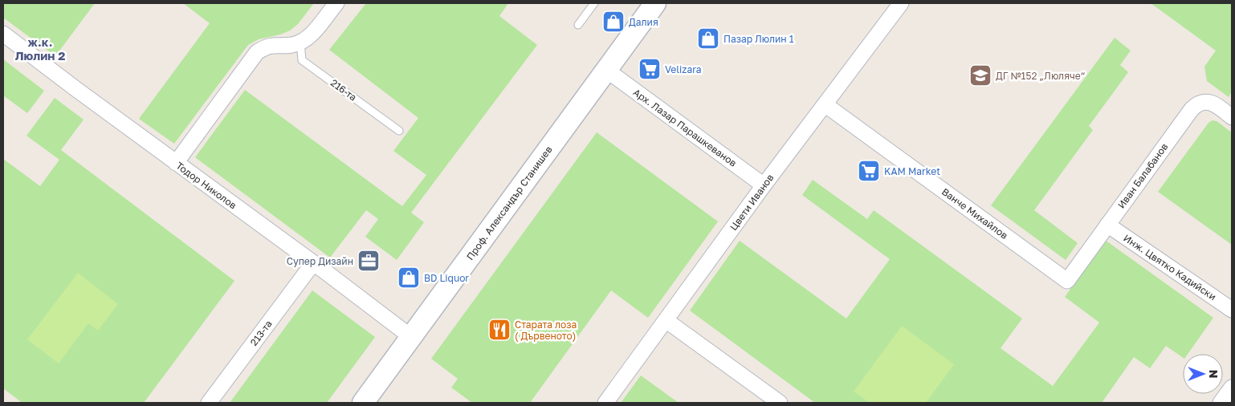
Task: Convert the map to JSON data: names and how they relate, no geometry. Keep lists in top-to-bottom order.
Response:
{
  "streets": {
    "street": [
      "Арх. Лазар Парашкеванов",
      "Иван Балабанов",
      "Тодор Николов",
      "Цвети Иванов",
      "Проф. Александър Станишев",
      "Ванче Михайлов",
      "Инж. Цвятко Кадийски",
      "213-та"
    ],
    "lane": ["216-та"]
  },
  "crossings": [
    ["Арх. Лазар Парашкеванов", "Цвети Иванов"],
    ["Арх. Лазар Парашкеванов", "Проф. Александър Станишев"],
    ["Иван Балабанов", "Ванче Михайлов"],
    ["Иван Балабанов", "Инж. Цвятко Кадийски"],
    ["Тодор Николов", "Проф. Александър Станишев"],
    ["Тодор Николов", "213-та"],
    ["Цвети Иванов", "Ванче Михайлов"]
  ],
  "districts": ["ж.к. Люлин 2"],
  "places": {
    "shop": ["Далия", "Пазар Люлин 1", "BD Liquor"],
    "supermarket": ["Velizara", "KAM Market"],
    "school or university": ["ДГ №152 „Люляче“"],
    "office": ["Супер Дизайн"],
    "restaurant": ["Старата лоза ( Дървеното)"]
  },
  "north": "right"
}
